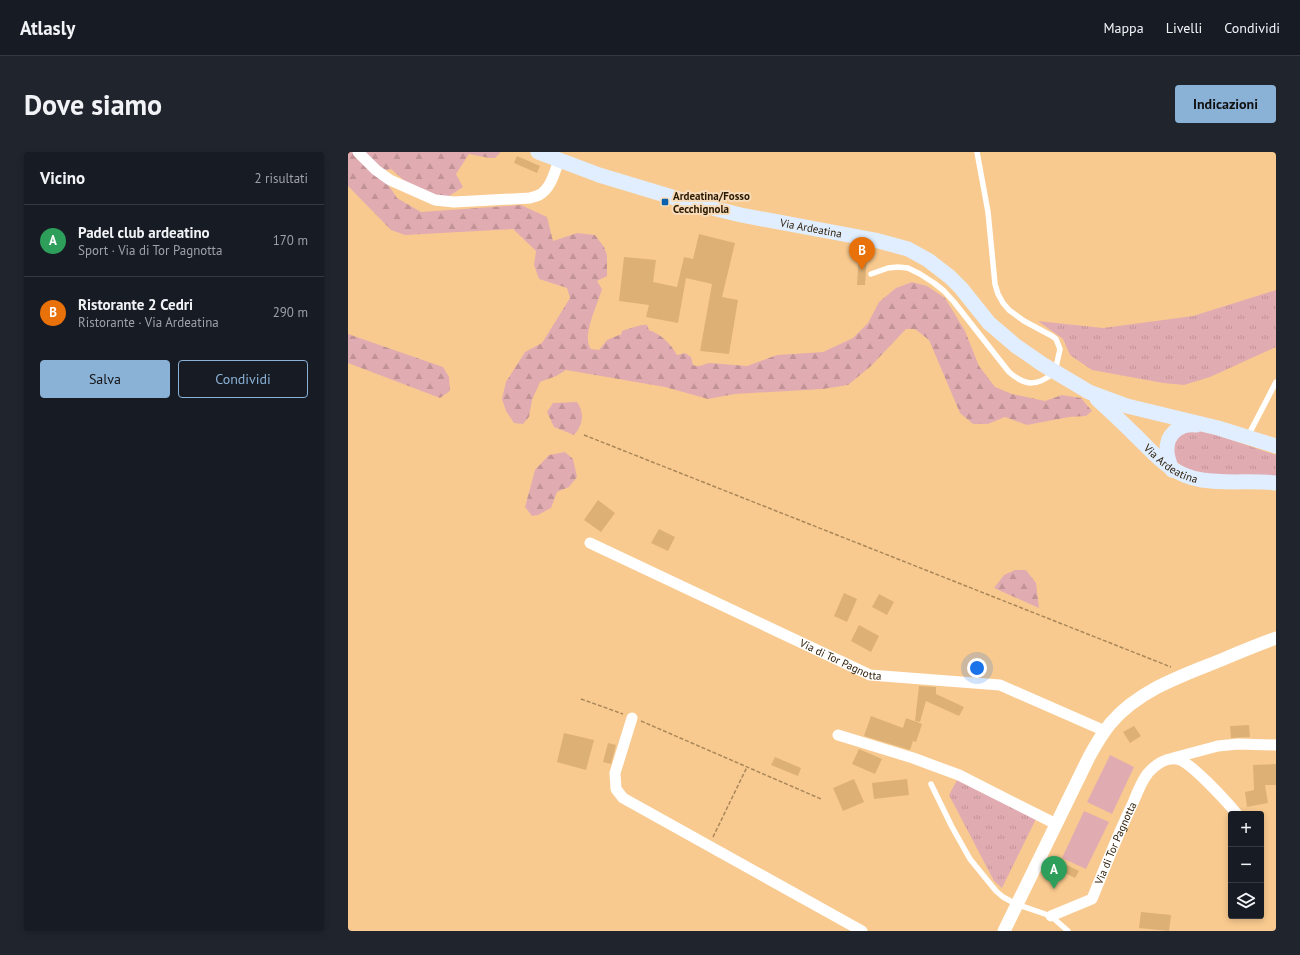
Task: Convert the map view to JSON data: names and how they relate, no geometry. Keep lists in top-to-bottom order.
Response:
{
  "streets": {
    "main road": ["Via Ardeatina"],
    "street": ["Via di Tor Pagnotta"]
  },
  "places": {
    "transit": ["Ardeatina/Fosso Cecchignola"]
  },
  "page": {
    "header": "Atlasly",
    "nav": ["Mappa", "Livelli", "Condividi"],
    "buttons": [
      "Indicazioni",
      ["Salva", "Condividi"]
    ],
    "title": "Dove siamo",
    "heading": ["Vicino", "2 risultati"],
    "list": [
      {
        "mark": "A",
        "name": "Padel club ardeatino",
        "note": "Sport · Via di Tor Pagnotta",
        "value": "170 m"
      },
      {
        "mark": "B",
        "name": "Ristorante 2 Cedri",
        "note": "Ristorante · Via Ardeatina",
        "value": "290 m"
      }
    ],
    "pins": ["B", "A"],
    "map_buttons": ["+", "−"]
  }
}
